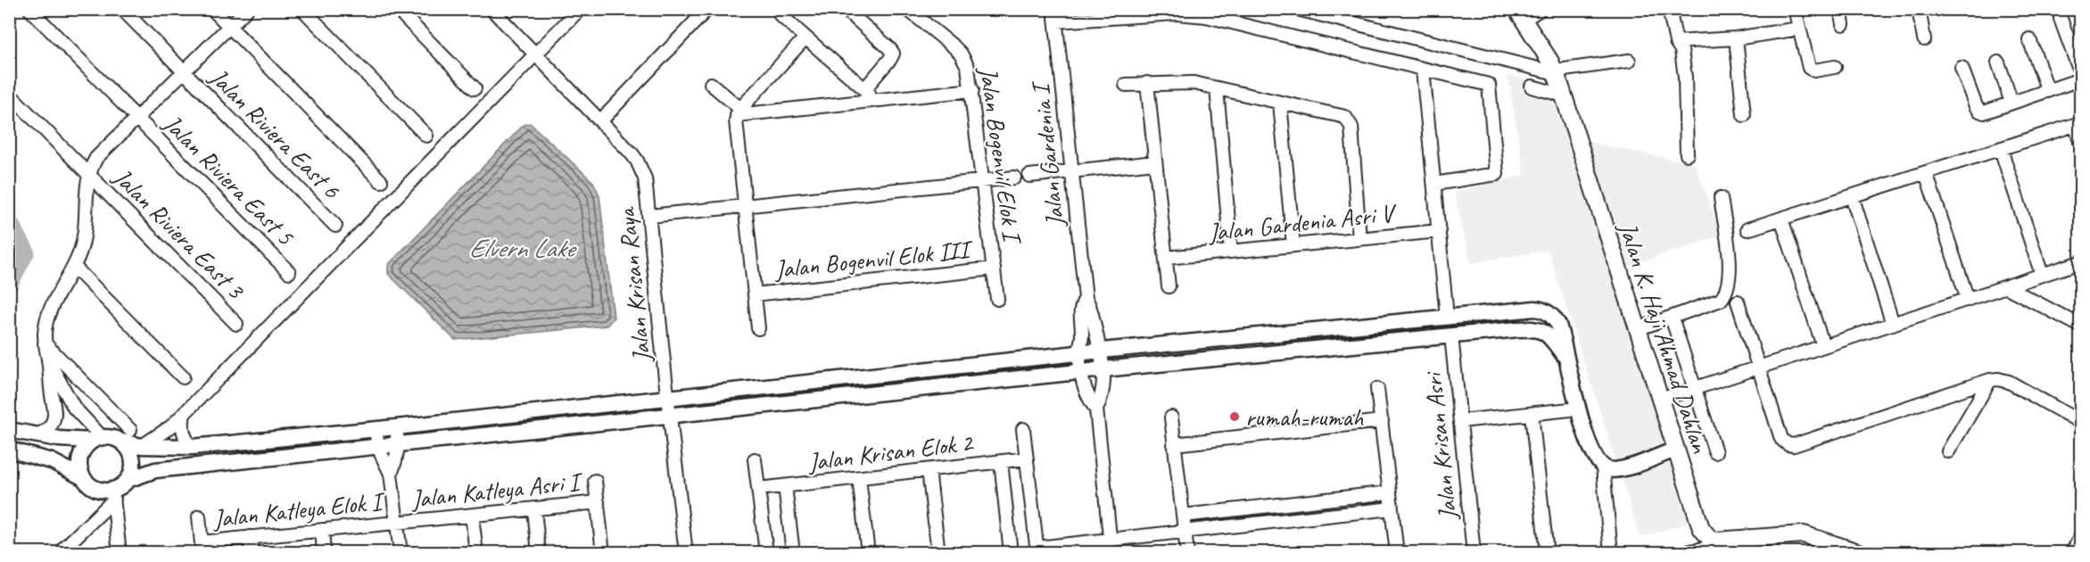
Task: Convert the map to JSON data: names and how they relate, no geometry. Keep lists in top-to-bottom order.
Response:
{
  "streets": {
    "main road": ["Jalan K. Haji Ahmad Dahlan"],
    "street": [
      "Jalan Riviera East 6",
      "Jalan Bogenvil Elok I",
      "Jalan Gardenia I",
      "Jalan Riviera East 5",
      "Jalan Gardenia Asri V",
      "Jalan Riviera East 3",
      "Jalan Bogenvil Elok III",
      "Jalan Krisan Raya",
      "Jalan Krisan Asri",
      "Jalan Krisan Elok 2",
      "Jalan Katleya Asri I",
      "Jalan Katleya Elok I"
    ]
  },
  "crossings": [
    ["Jalan Bogenvil Elok I", "Jalan Bogenvil Elok III"],
    ["Jalan Katleya Asri I", "Jalan Katleya Elok I"]
  ],
  "water": ["Elvern Lake"],
  "places": ["rumah-rumah"]
}
